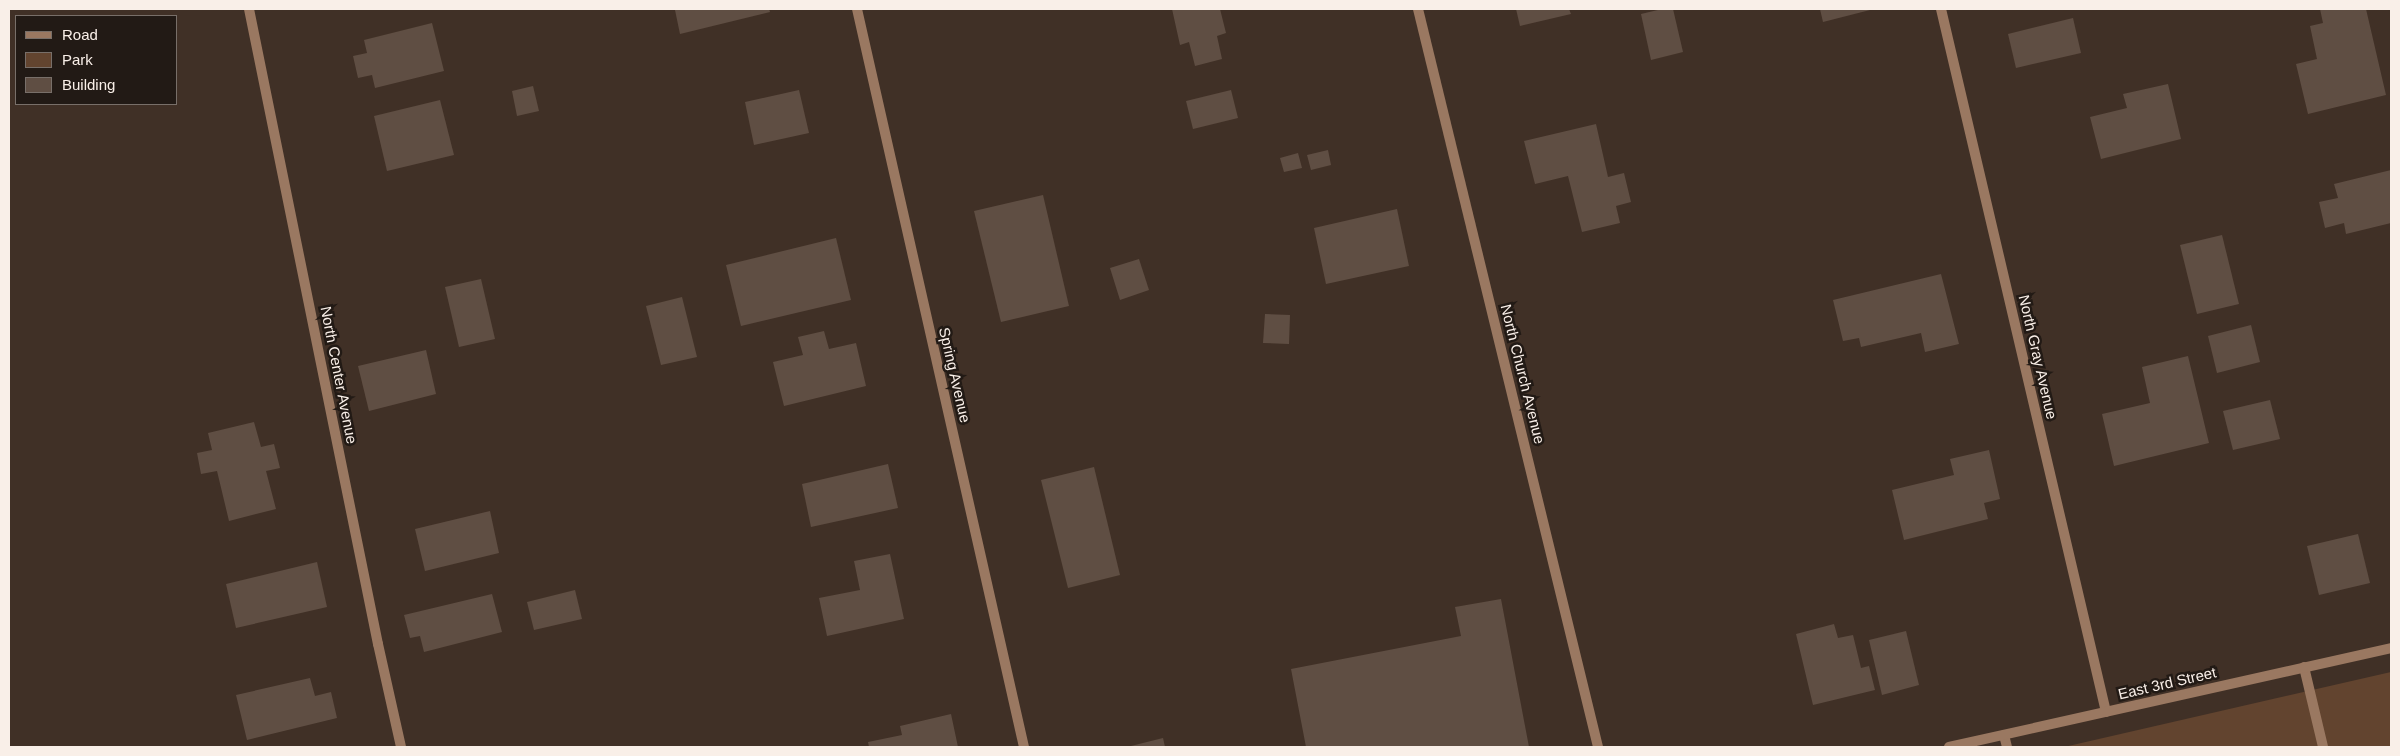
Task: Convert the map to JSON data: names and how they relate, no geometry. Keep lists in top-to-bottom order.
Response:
{
  "streets": {
    "street": [
      "North Gray Avenue",
      "North Church Avenue",
      "North Center Avenue",
      "Spring Avenue",
      "East 3rd Street"
    ]
  },
  "crossings": [
    ["North Gray Avenue", "East 3rd Street"]
  ],
  "legend": ["Road", "Park", "Building"]
}
